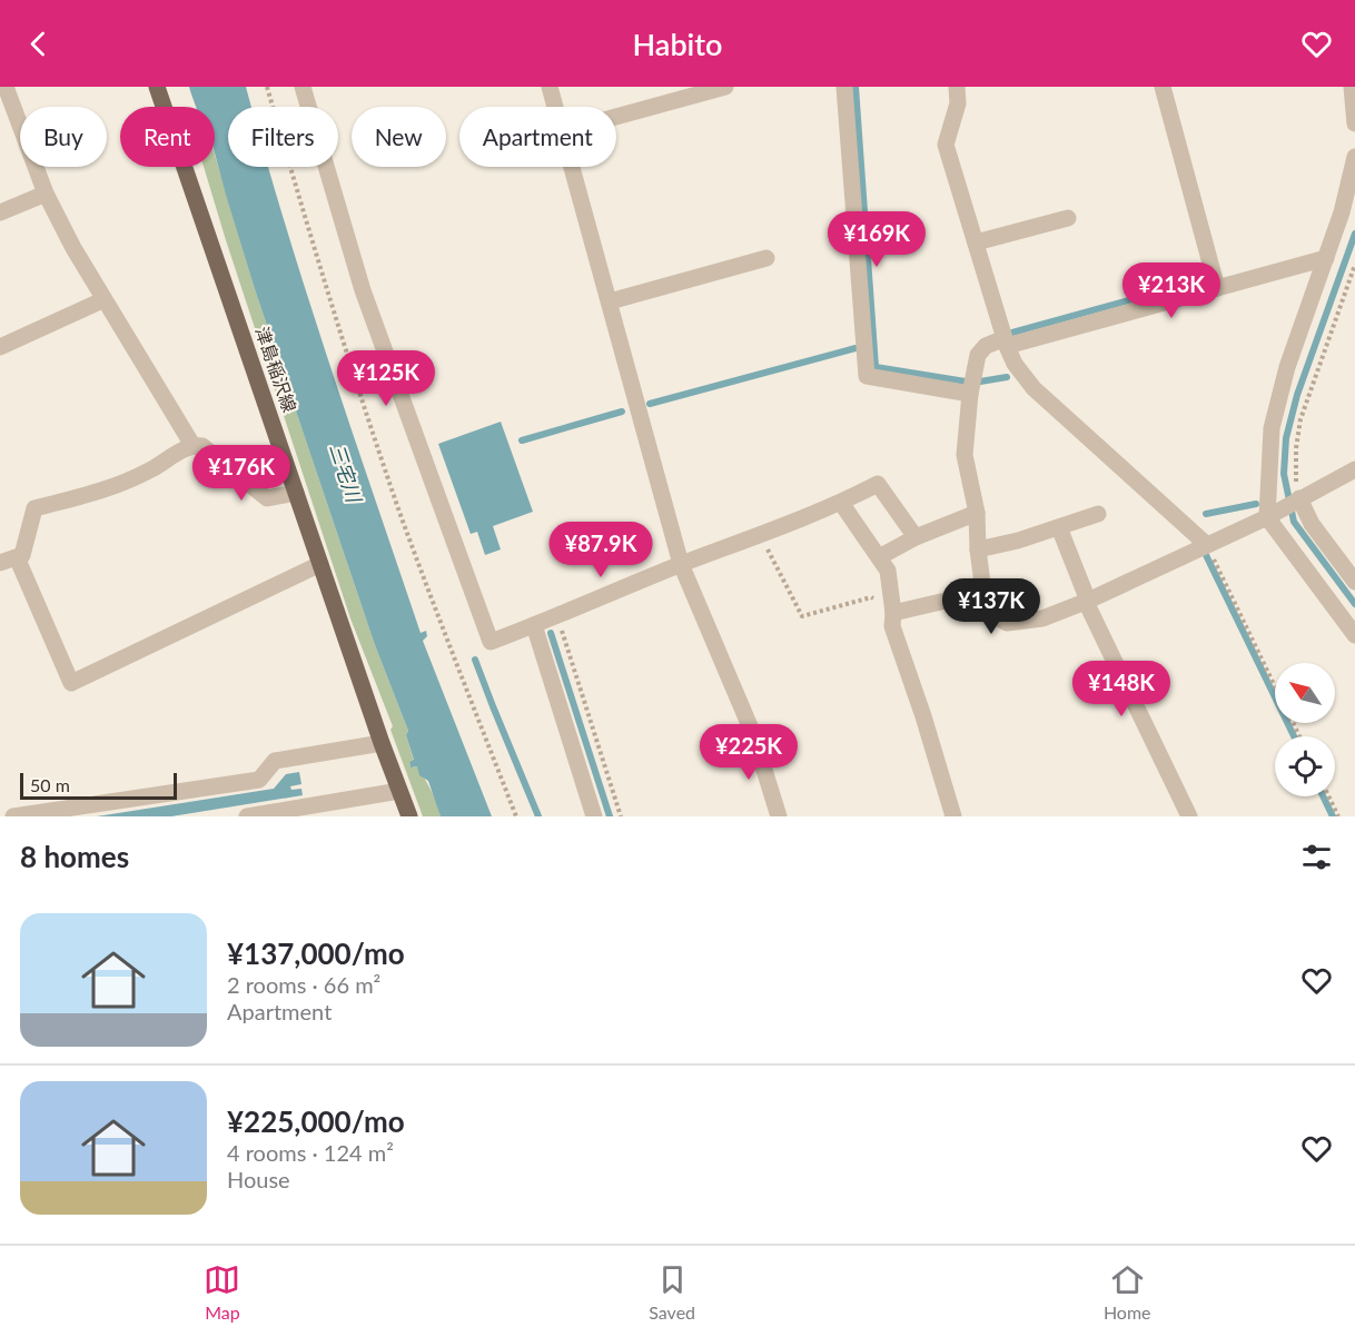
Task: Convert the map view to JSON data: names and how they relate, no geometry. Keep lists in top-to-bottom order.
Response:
{
  "streets": {
    "main road": ["津島稲沢線"]
  },
  "water": ["三宅川"],
  "scale_bar": "50 m",
  "north": "top left",
  "page": {
    "header": "Habito",
    "chip": [
      "Buy",
      "Rent",
      "Filters",
      "New",
      "Apartment"
    ],
    "price": [
      "¥169K",
      "¥213K",
      "¥125K",
      "¥176K",
      "¥87.9K",
      "¥137K",
      "¥148K",
      "¥225K"
    ],
    "scale": "50 m",
    "heading": "8 homes",
    "list": [
      {
        "name": "¥137,000/mo",
        "note": "2 rooms · 66 m² · Apartment"
      },
      {
        "name": "¥225,000/mo",
        "note": "4 rooms · 124 m² · House"
      }
    ],
    "tabs": ["Map", "Saved", "Home"]
  }
}
